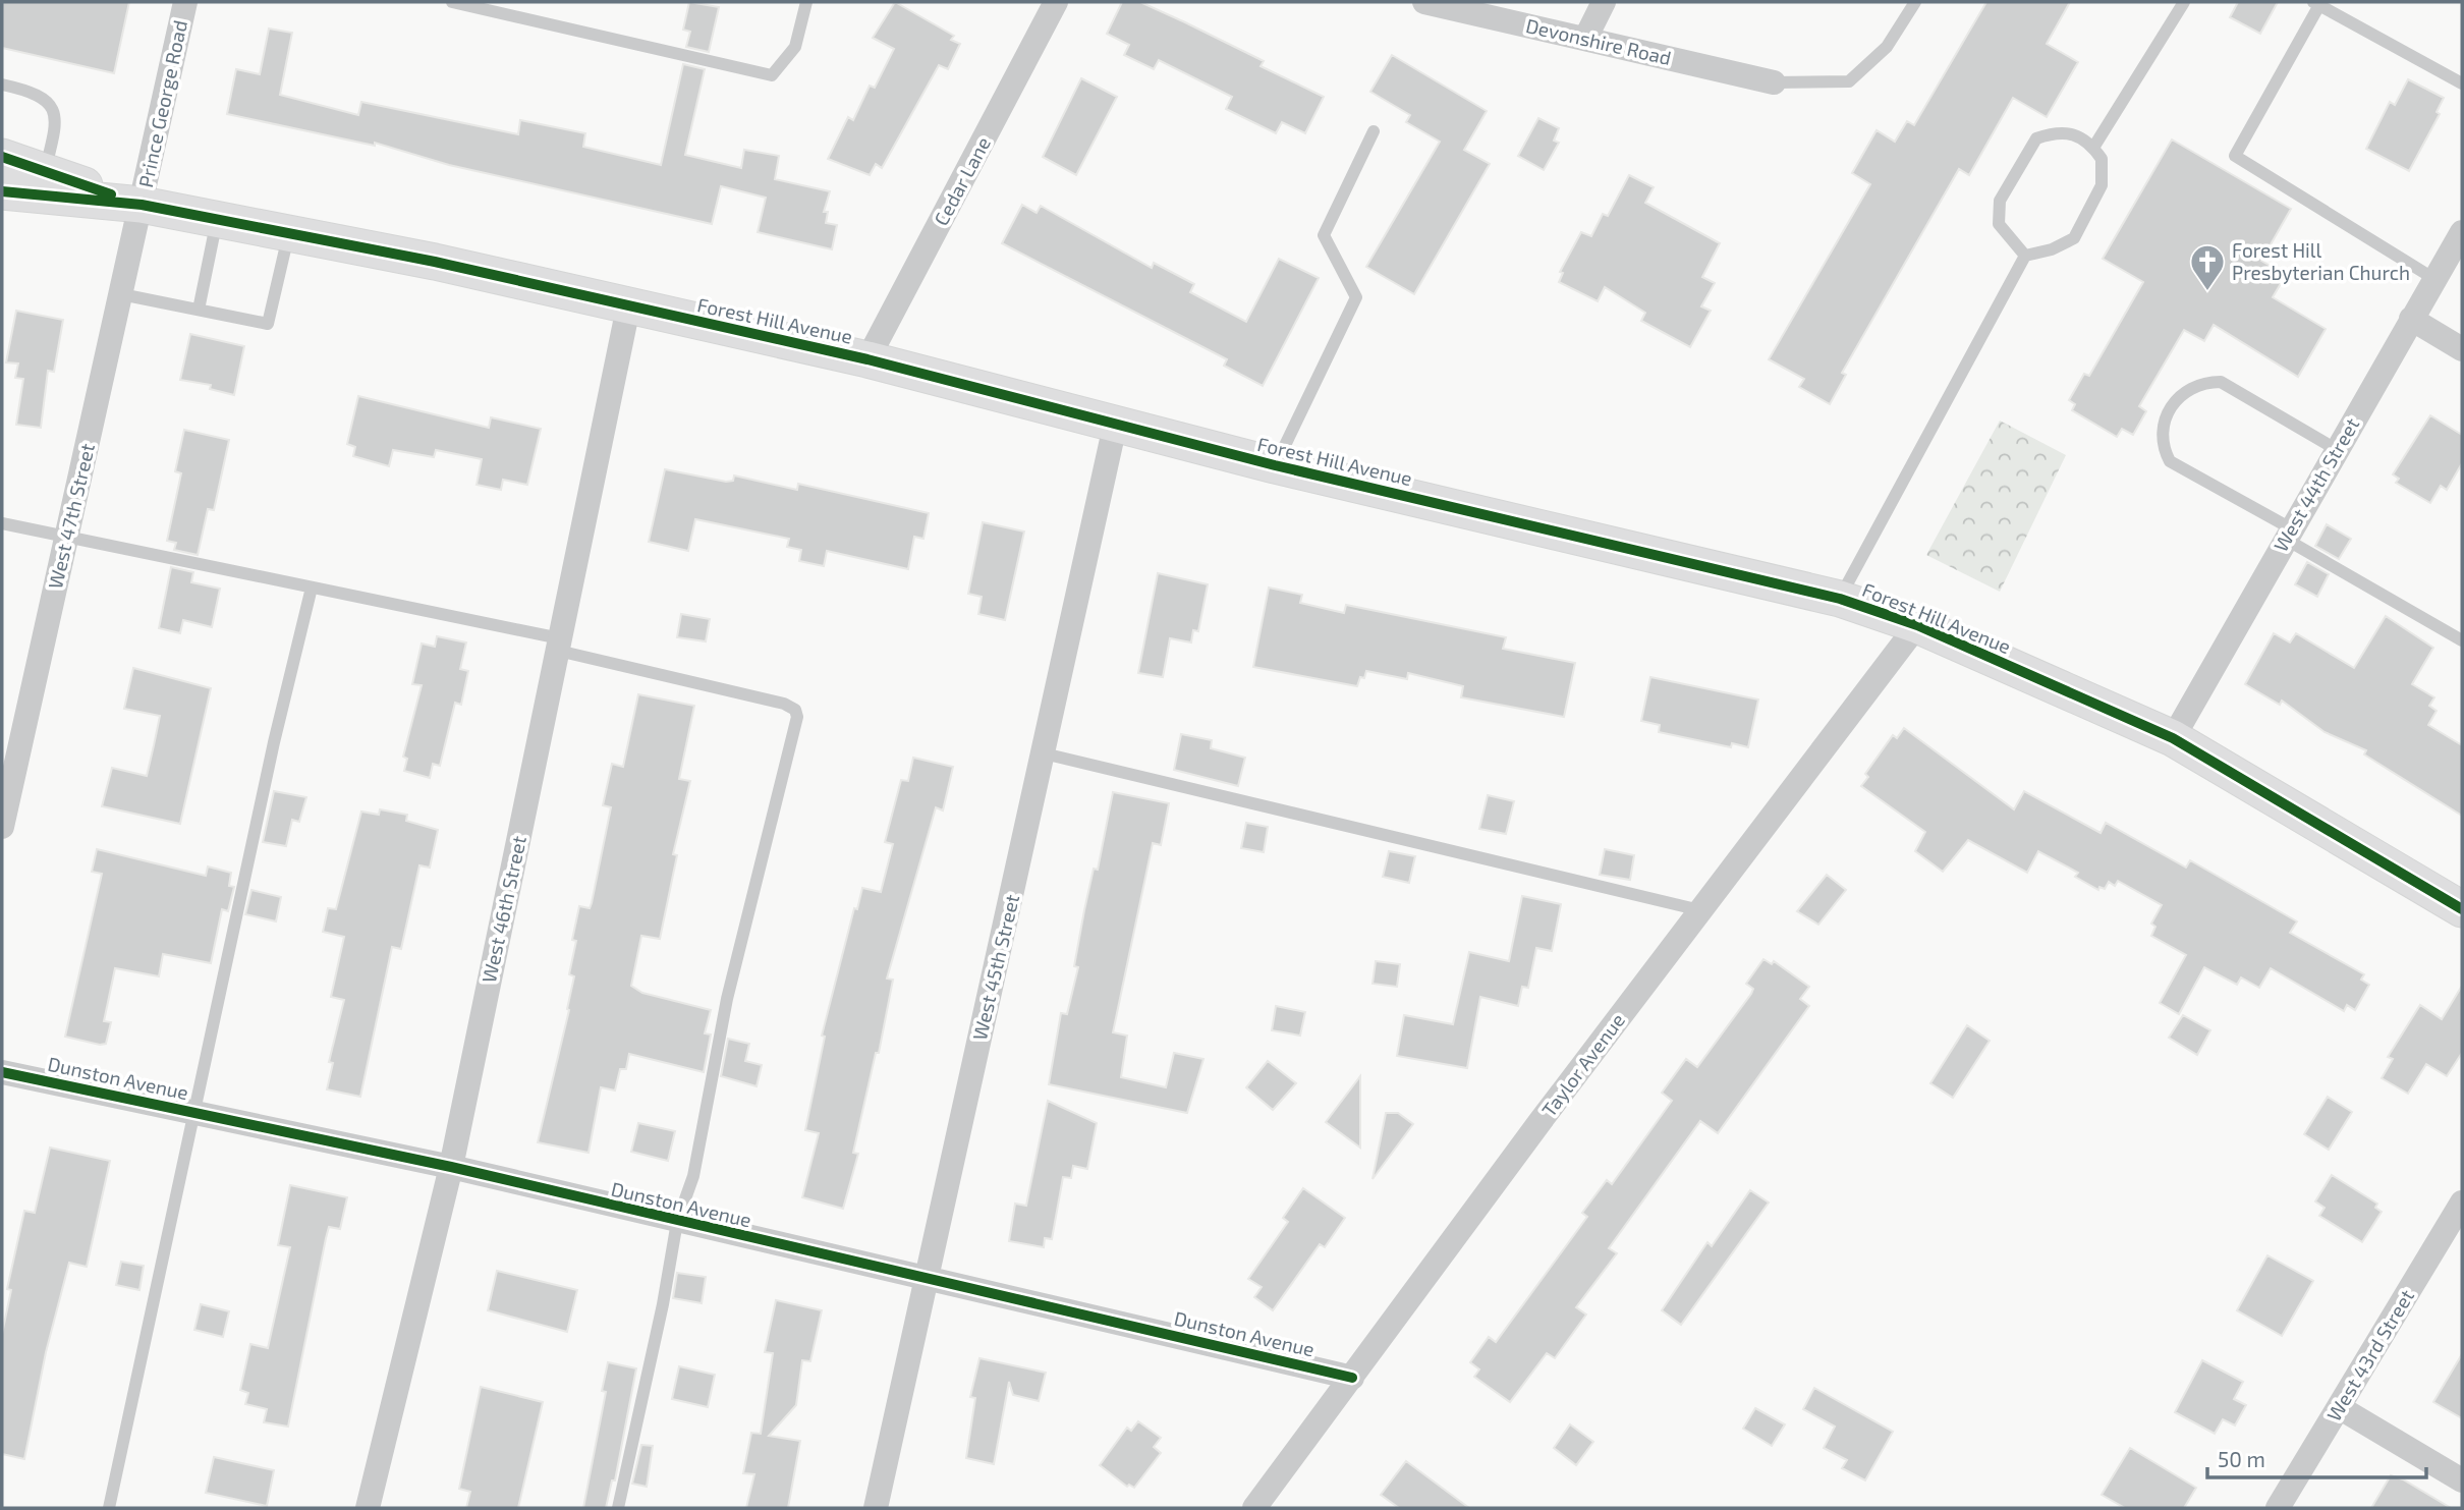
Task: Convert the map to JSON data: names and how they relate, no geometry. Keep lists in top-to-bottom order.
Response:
{
  "streets": {
    "main road": ["Forest Hill Avenue"],
    "street": [
      "Devonshire Road",
      "Prince George Road",
      "Cedar Lane",
      "West 44th Street",
      "West 47th Street",
      "West 46th Street",
      "West 45th Street",
      "Taylor Avenue",
      "Dunston Avenue",
      "West 43rd Street"
    ]
  },
  "crossings": [
    ["Prince George Road", "Forest Hill Avenue"],
    ["Prince George Road", "West 47th Street"],
    ["Cedar Lane", "Forest Hill Avenue"],
    ["Forest Hill Avenue", "West 44th Street"],
    ["Forest Hill Avenue", "West 47th Street"],
    ["Forest Hill Avenue", "West 46th Street"],
    ["Forest Hill Avenue", "West 45th Street"],
    ["Forest Hill Avenue", "Taylor Avenue"],
    ["West 46th Street", "Dunston Avenue"],
    ["West 45th Street", "Dunston Avenue"],
    ["Taylor Avenue", "Dunston Avenue"]
  ],
  "places": {
    "church": ["Forest Hill Presbyterian Church"]
  },
  "scale_bar": "50 m"
}
